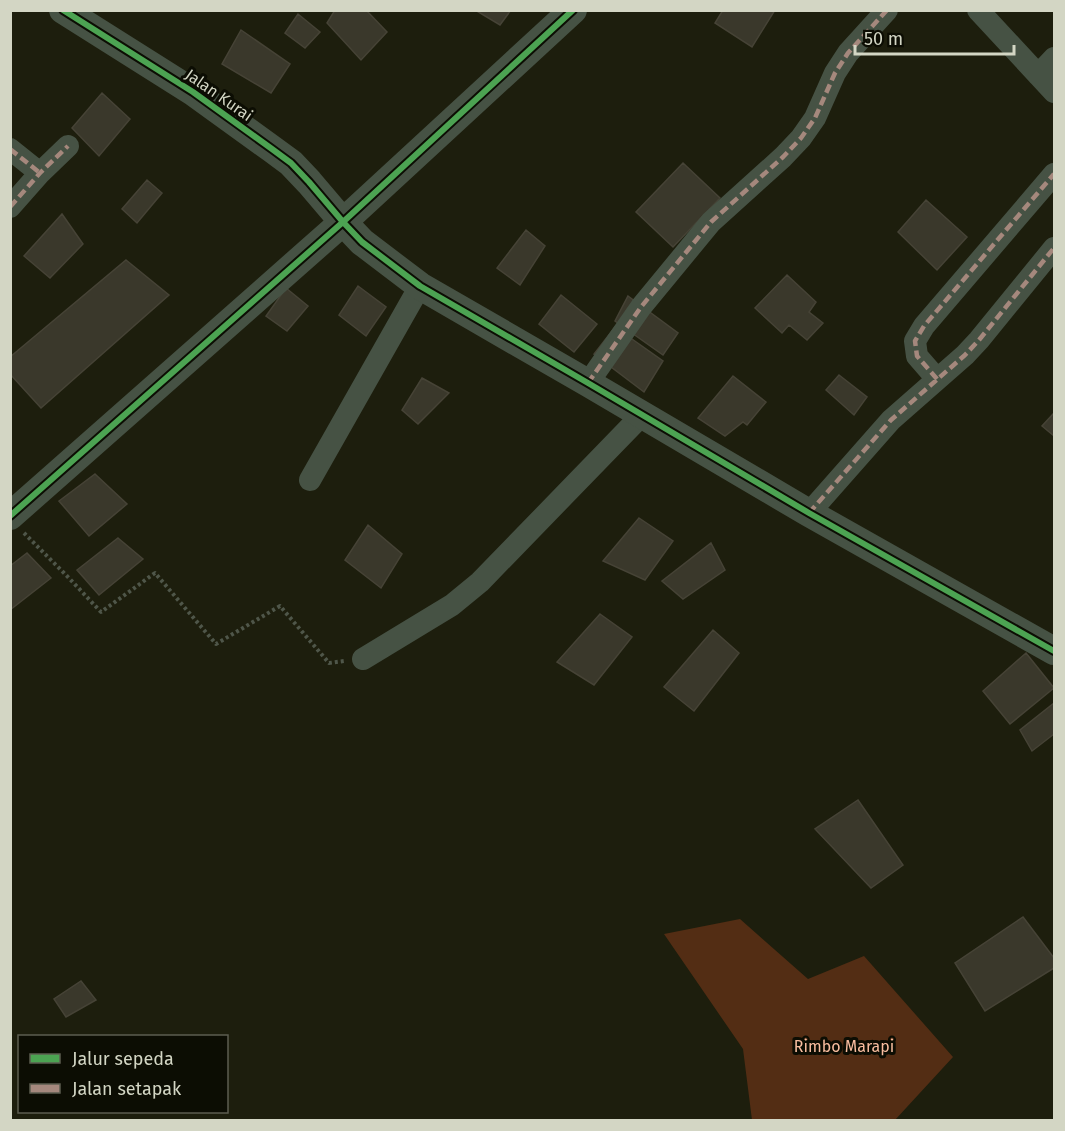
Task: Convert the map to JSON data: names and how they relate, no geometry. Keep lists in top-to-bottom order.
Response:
{
  "streets": {
    "street": ["Jalan Kurai"]
  },
  "parks": ["Rimbo Marapi"],
  "legend": ["Jalur sepeda", "Jalan setapak"],
  "scale_bar": "50 m"
}
